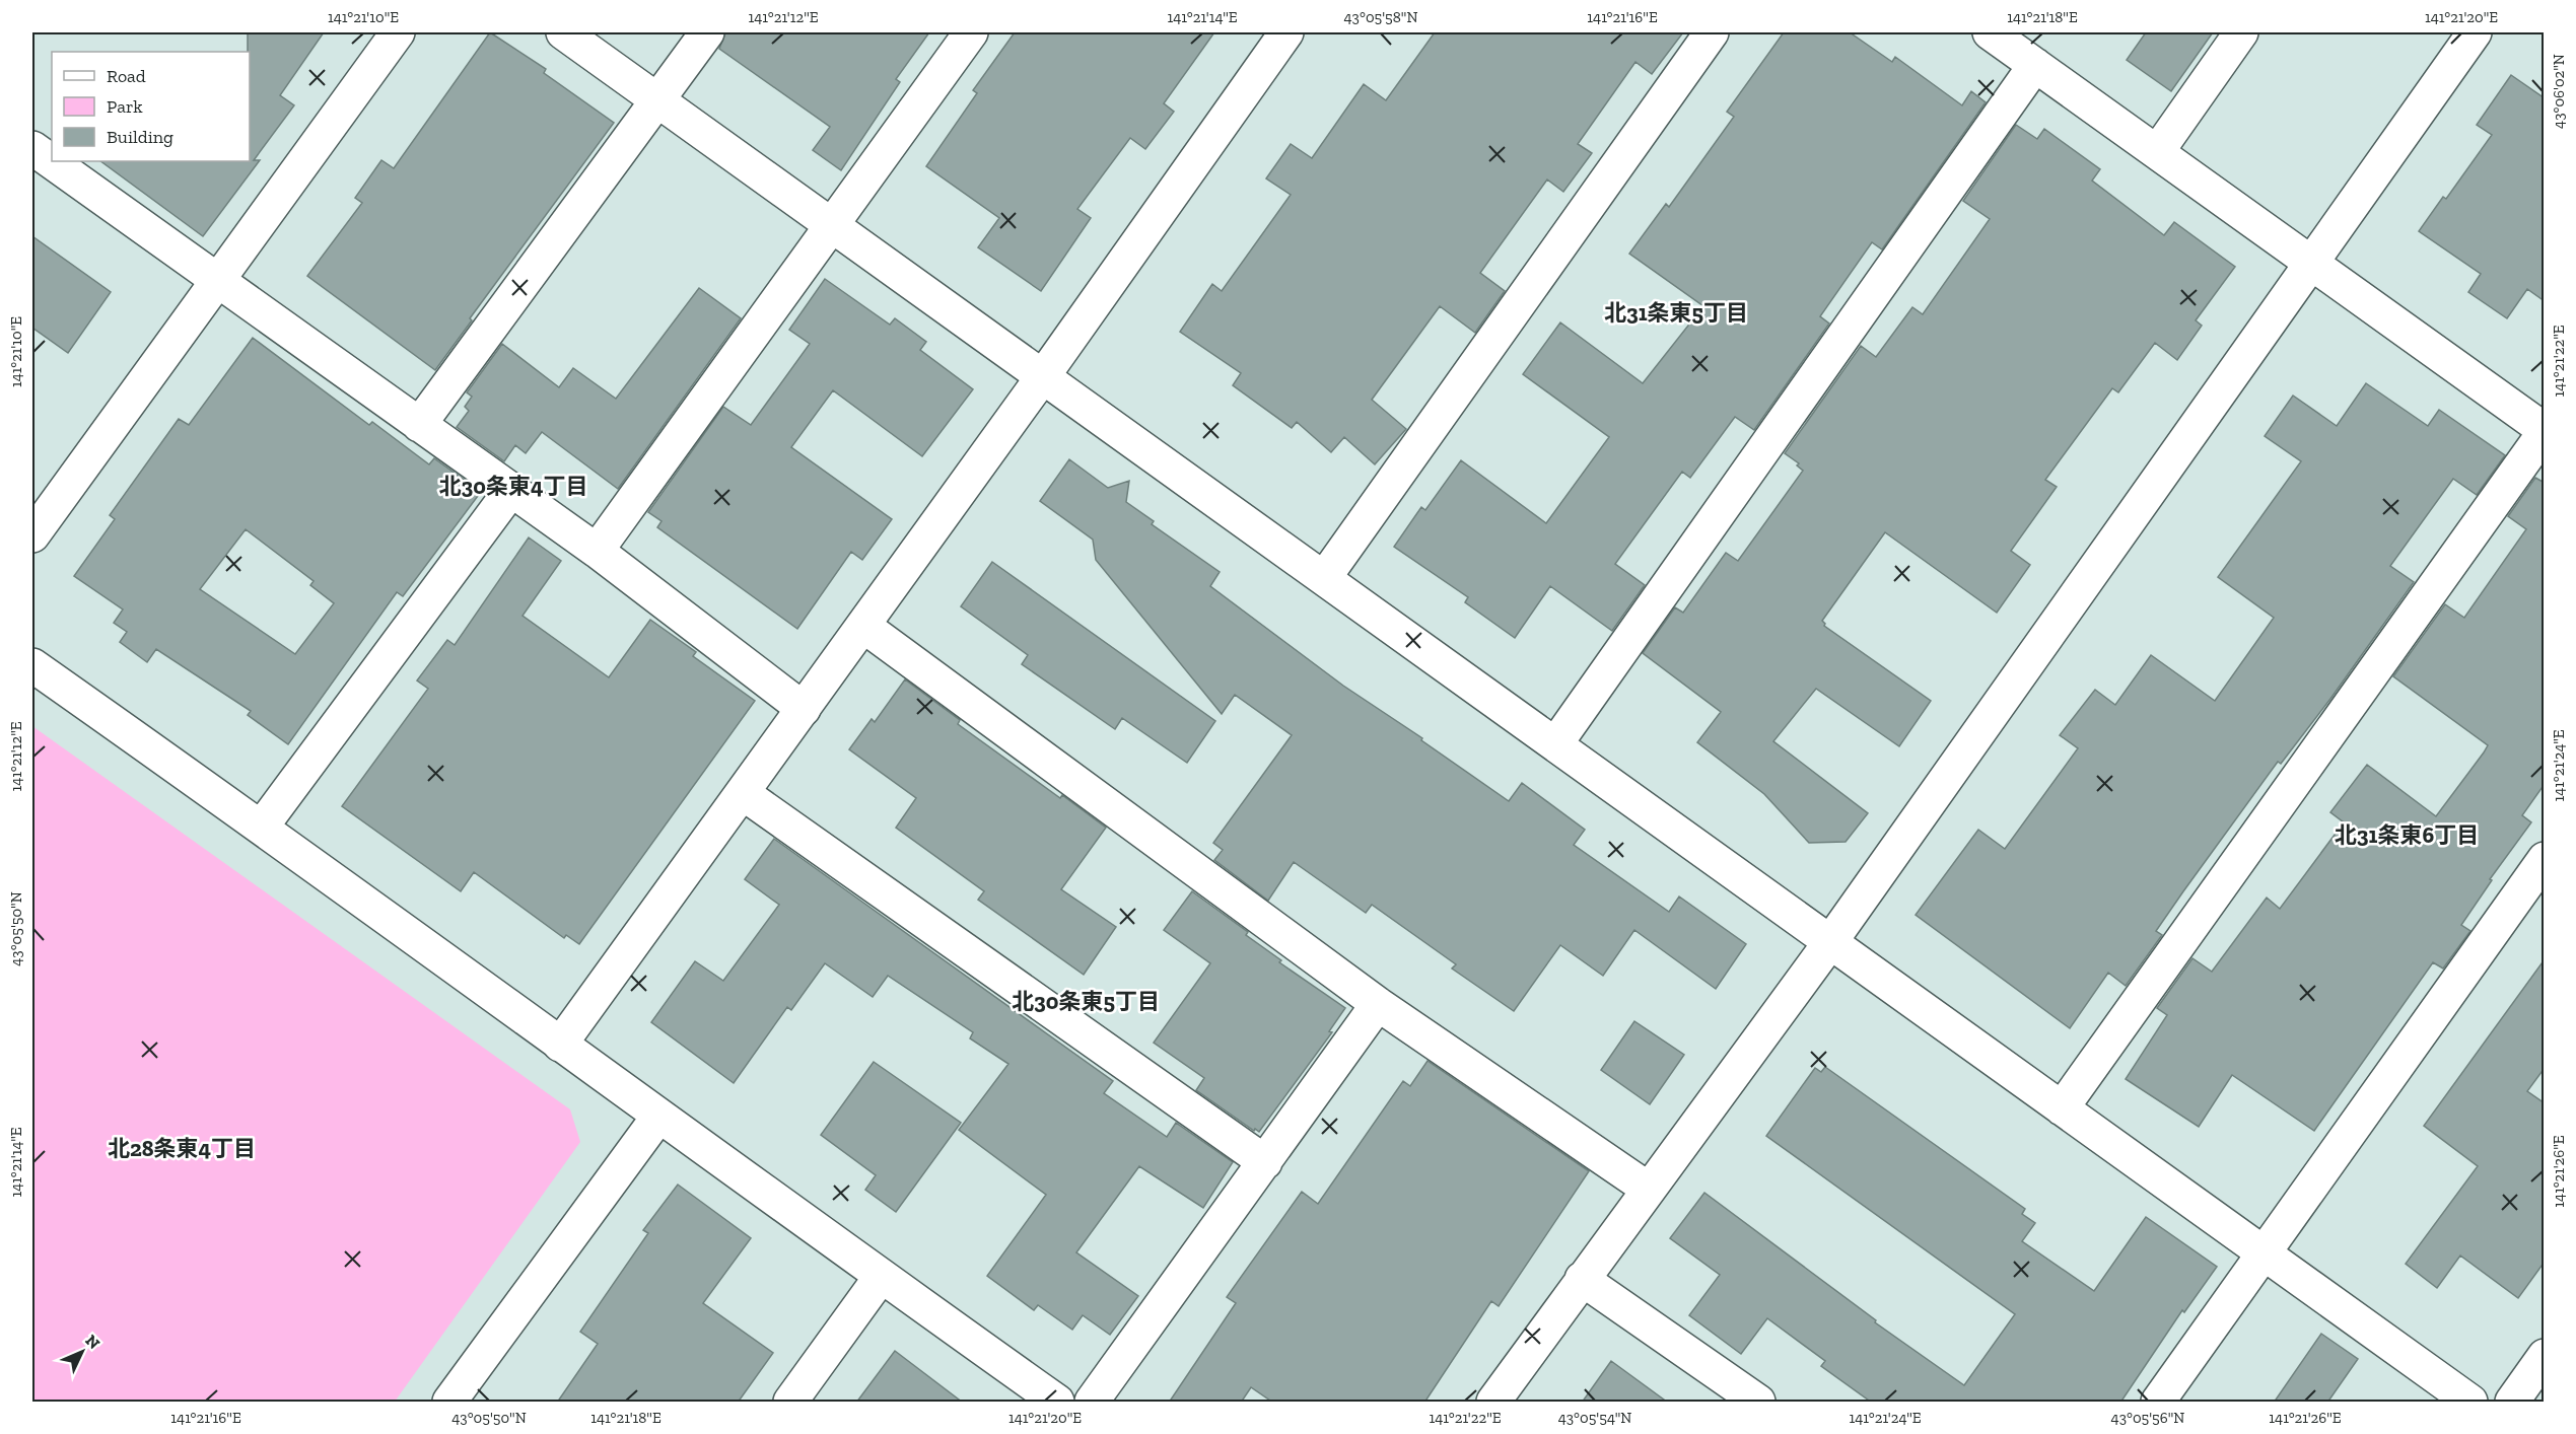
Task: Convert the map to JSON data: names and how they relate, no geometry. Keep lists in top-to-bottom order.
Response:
{
  "districts": [
    "北31条東5丁目",
    "北30条東4丁目",
    "北31条東6丁目",
    "北30条東5丁目",
    "北28条東4丁目"
  ],
  "legend": ["Road", "Park", "Building"],
  "north": "top right",
  "coordinates": [
    "141°21'10\"E",
    "141°21'12\"E",
    "141°21'14\"E",
    "43°05'58\"N",
    "141°21'16\"E",
    "141°21'18\"E",
    "141°21'20\"E",
    "43°06'02\"N",
    "141°21'22\"E",
    "141°21'24\"E",
    "43°05'50\"N",
    "141°21'26\"E",
    "43°05'54\"N",
    "43°05'56\"N"
  ]
}
